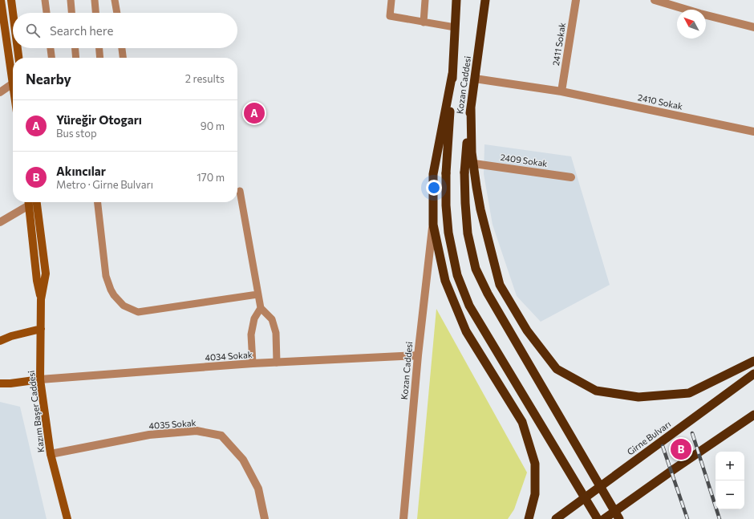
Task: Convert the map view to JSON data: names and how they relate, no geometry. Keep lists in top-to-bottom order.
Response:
{
  "streets": {
    "highway": ["Kozan Caddesi", "Girne Bulvarı"],
    "main road": ["Kazım Başer Caddesi"],
    "street": [
      "2411 Sokak",
      "2410 Sokak",
      "2409 Sokak",
      "4034 Sokak",
      "4035 Sokak"
    ]
  },
  "crossings": [
    ["2411 Sokak", "2410 Sokak"],
    ["Kozan Caddesi", "2410 Sokak"],
    ["Kozan Caddesi", "4034 Sokak"],
    ["4034 Sokak", "Kazım Başer Caddesi"],
    ["Kazım Başer Caddesi", "4035 Sokak"]
  ],
  "north": "top left",
  "page": {
    "search": "Search here",
    "heading": ["Nearby", "2 results"],
    "list": [
      {
        "mark": "A",
        "name": "Yüreğir Otogarı",
        "note": "Bus stop",
        "value": "90 m"
      },
      {
        "mark": "B",
        "name": "Akıncılar",
        "note": "Metro · Girne Bulvarı",
        "value": "170 m"
      }
    ],
    "pins": ["A", "B"],
    "map_buttons": ["+", "−"]
  }
}
